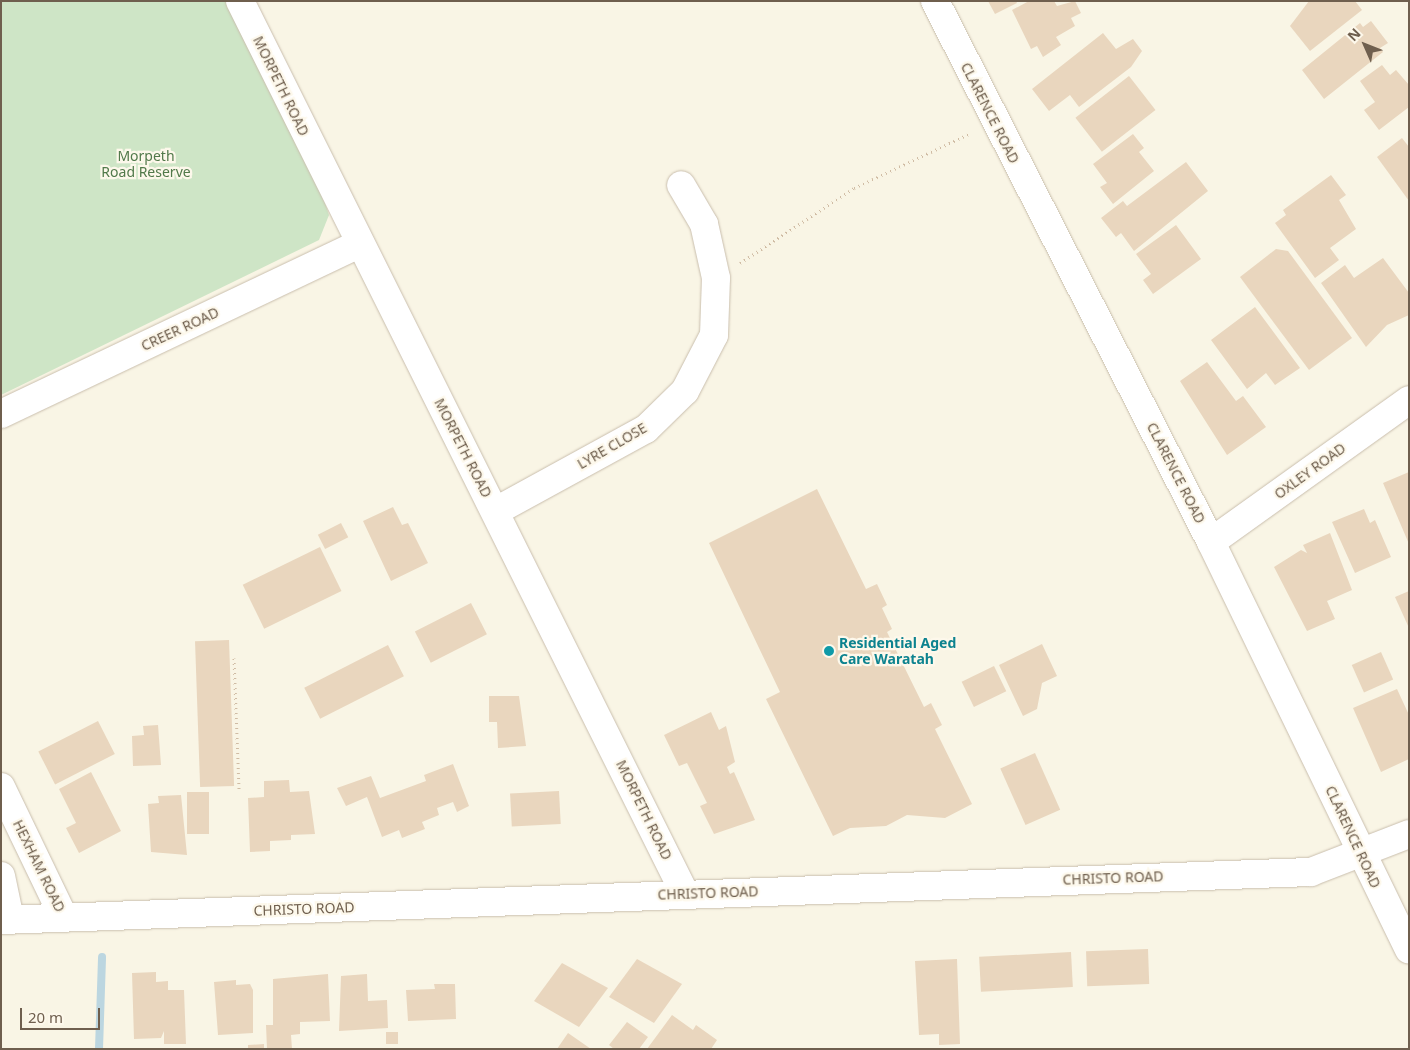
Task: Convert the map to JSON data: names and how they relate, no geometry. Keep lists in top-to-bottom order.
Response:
{
  "streets": {
    "street": [
      "MORPETH ROAD",
      "CLARENCE ROAD",
      "CREER ROAD",
      "LYRE CLOSE",
      "OXLEY ROAD",
      "HEXHAM ROAD",
      "CHRISTO ROAD"
    ]
  },
  "crossings": [
    ["MORPETH ROAD", "CREER ROAD"],
    ["MORPETH ROAD", "LYRE CLOSE"],
    ["MORPETH ROAD", "CHRISTO ROAD"],
    ["CLARENCE ROAD", "OXLEY ROAD"],
    ["CLARENCE ROAD", "CHRISTO ROAD"],
    ["HEXHAM ROAD", "CHRISTO ROAD"]
  ],
  "parks": ["Morpeth Road Reserve"],
  "places": ["Residential Aged Care Waratah"],
  "scale_bar": "20 m",
  "north": "top left"
}
